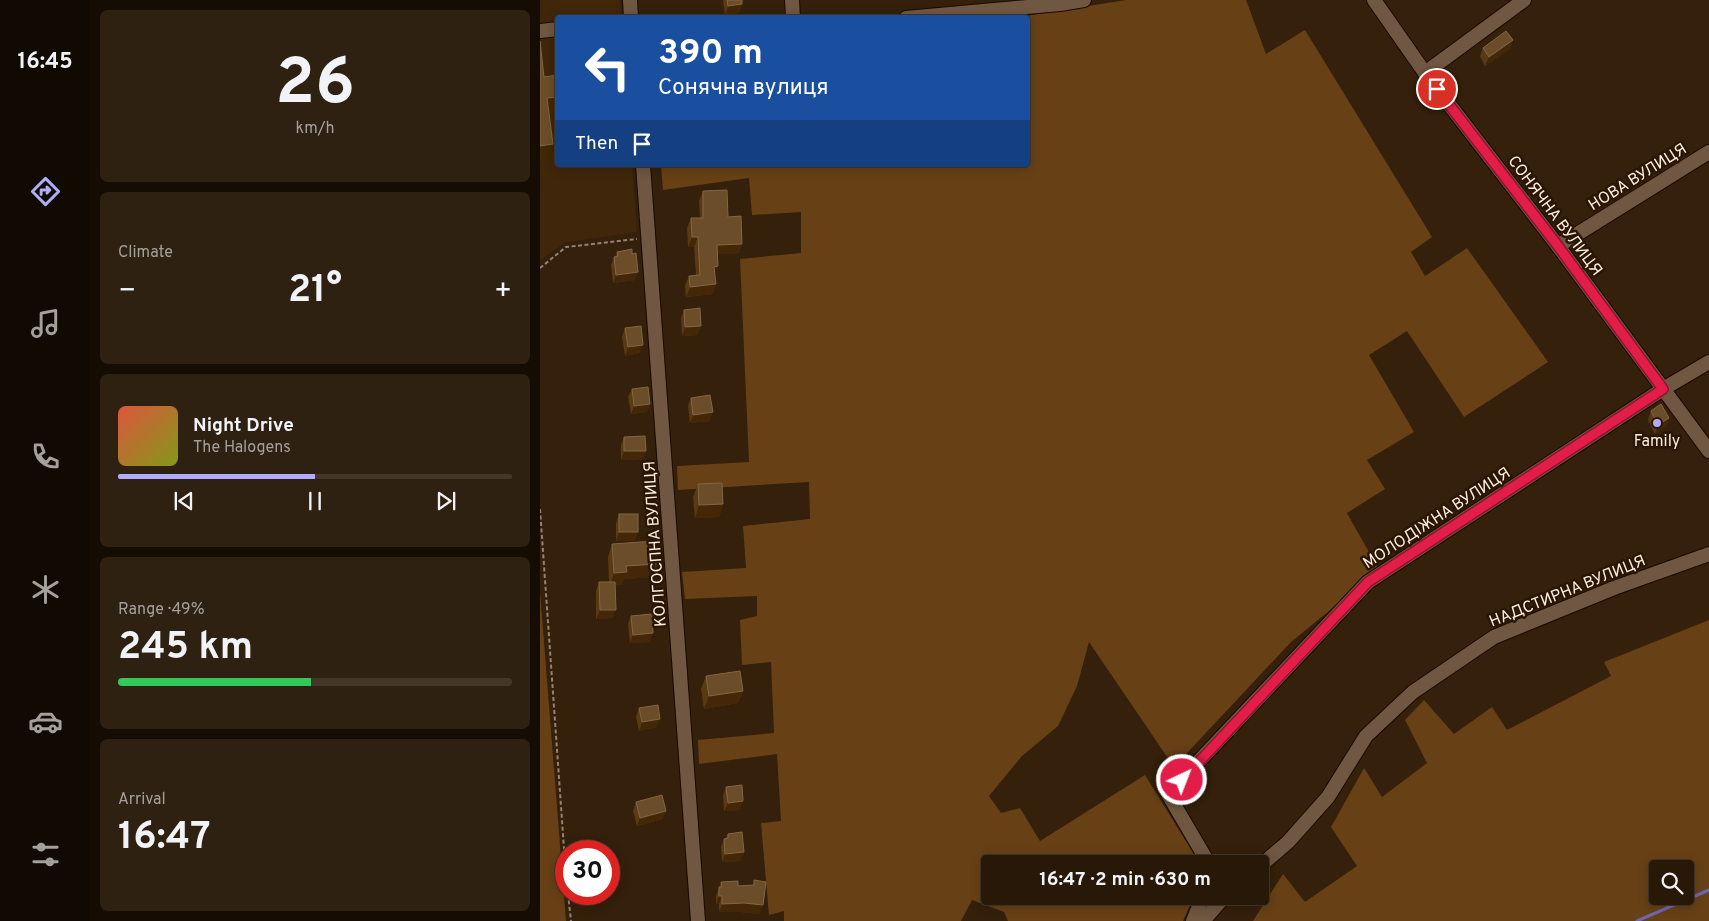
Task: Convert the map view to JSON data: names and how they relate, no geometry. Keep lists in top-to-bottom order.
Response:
{
  "streets": {
    "street": [
      "НОВА ВУЛИЦЯ",
      "СОНЯЧНА ВУЛИЦЯ",
      "МОЛОДІЖНА ВУЛИЦЯ",
      "КОЛГОСПНА ВУЛИЦЯ",
      "НАДСТИРНА ВУЛИЦЯ"
    ]
  },
  "crossings": [
    ["НОВА ВУЛИЦЯ", "СОНЯЧНА ВУЛИЦЯ"],
    ["СОНЯЧНА ВУЛИЦЯ", "МОЛОДІЖНА ВУЛИЦЯ"]
  ],
  "places": ["Family"],
  "page": {
    "tabs": "16:45",
    "tile": [
      ["26", "km/h"],
      "Climate",
      ["Range · 49%", "245 km"],
      ["Arrival", "16:47"]
    ],
    "turn": ["390 m", "Сонячна вулиця"],
    "then": "Then",
    "heat": ["−", "21°", "+"],
    "song": ["Night Drive", "The Halogens"],
    "limit": "30",
    "trip": "16:47 · 2 min · 630 m"
  }
}
